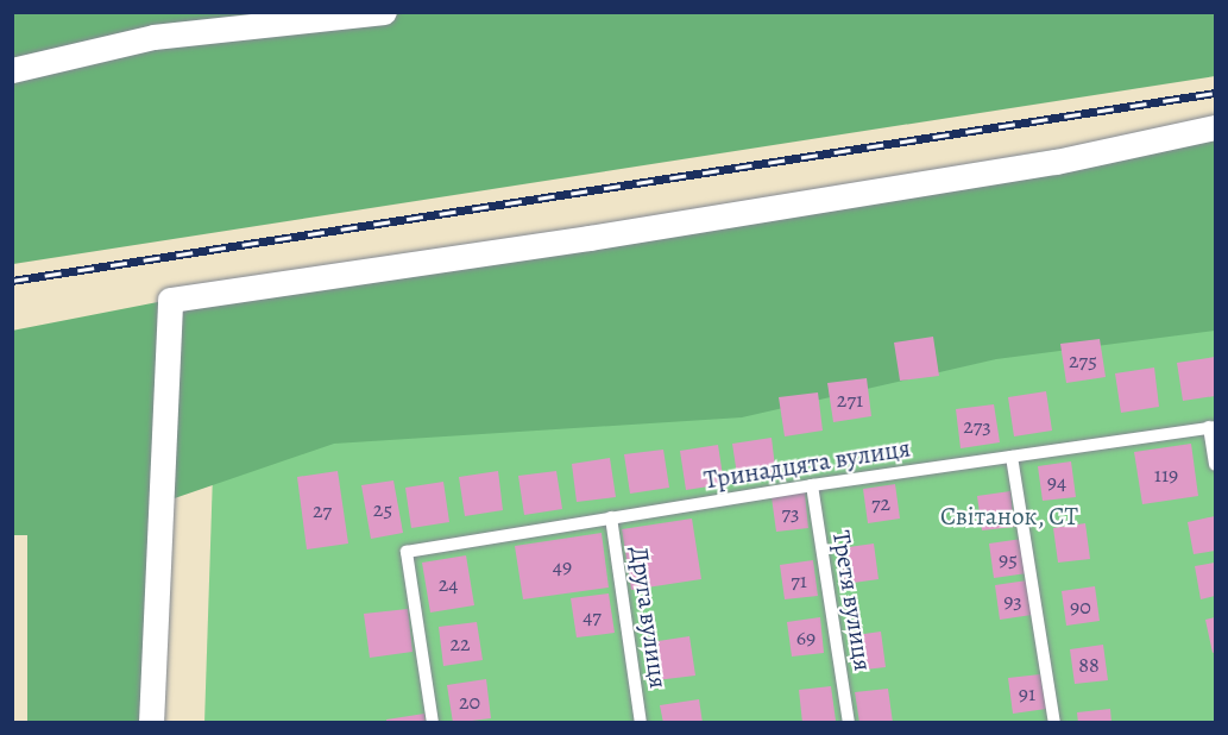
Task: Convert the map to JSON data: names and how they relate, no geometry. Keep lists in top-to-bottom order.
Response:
{
  "streets": {
    "lane": ["Тринадцята вулиця", "Третя вулиця", "Друга вулиця"]
  },
  "crossings": [
    ["Тринадцята вулиця", "Третя вулиця"],
    ["Тринадцята вулиця", "Друга вулиця"]
  ],
  "parks": ["Світанок, СТ"],
  "house_numbers": [
    "275",
    "271",
    "273",
    "119",
    "94",
    "72",
    "25",
    "27",
    "73",
    "95",
    "49",
    "71",
    "24",
    "93",
    "90",
    "47",
    "69",
    "22",
    "88",
    "91",
    "20"
  ]
}
